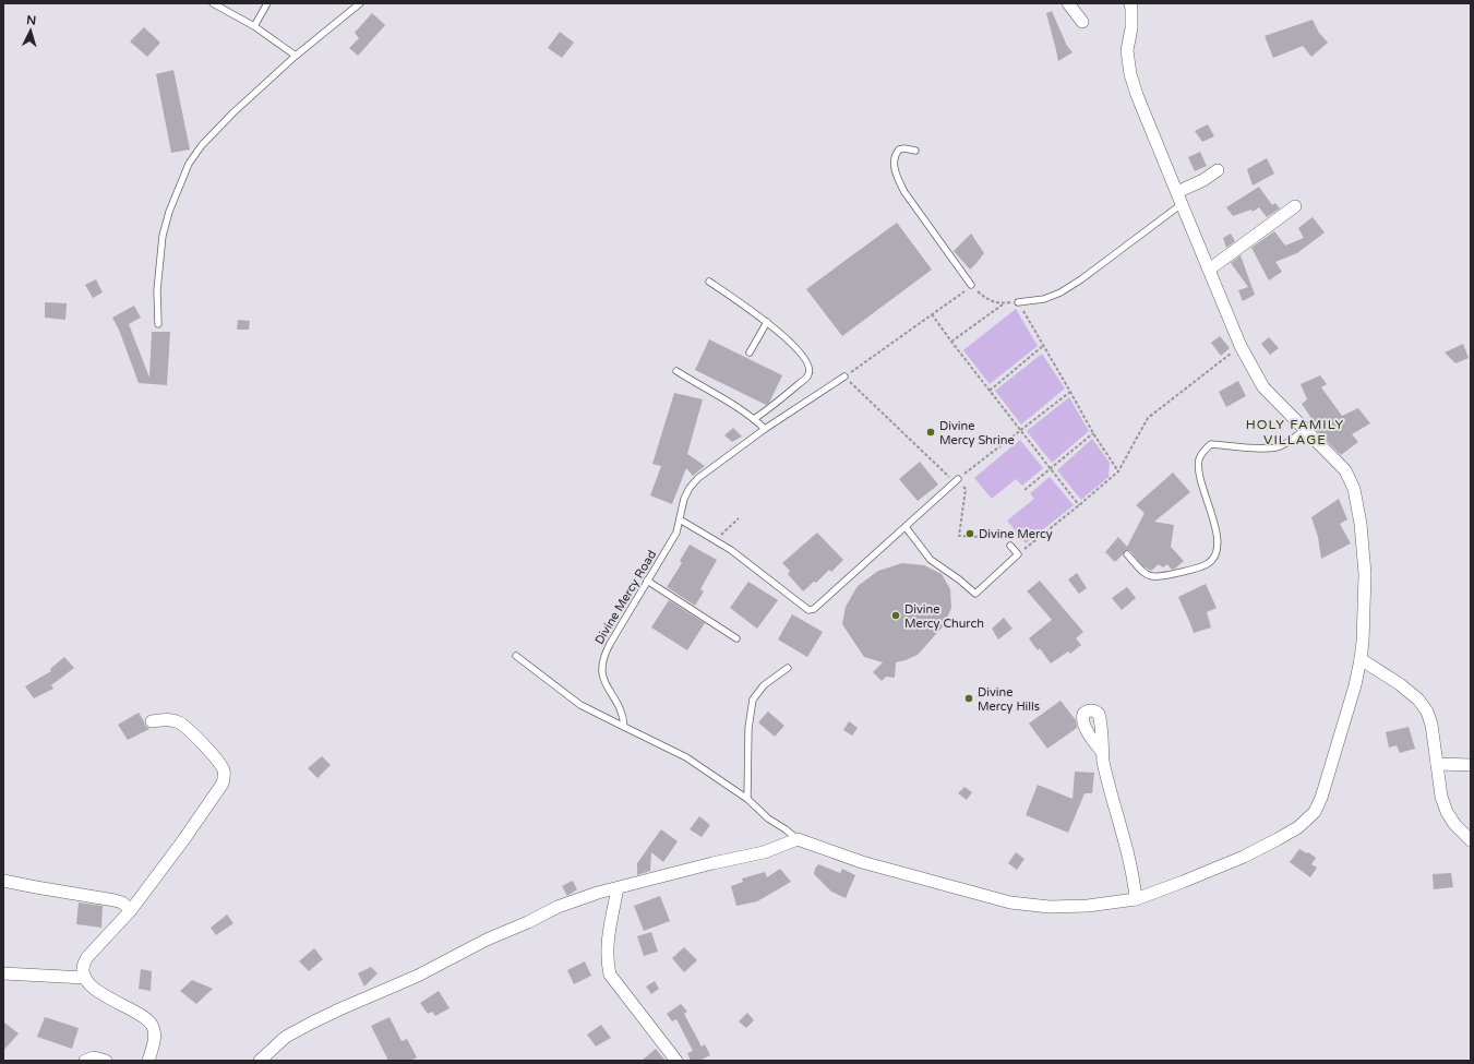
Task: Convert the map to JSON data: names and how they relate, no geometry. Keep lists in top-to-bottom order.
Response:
{
  "streets": {
    "lane": ["Divine Mercy Road"]
  },
  "districts": ["HOLY FAMILY VILLAGE"],
  "places": [
    "Divine Mercy Shrine",
    "Divine Mercy",
    "Divine Mercy Church",
    "Divine Mercy Hills"
  ],
  "north": "top"
}
